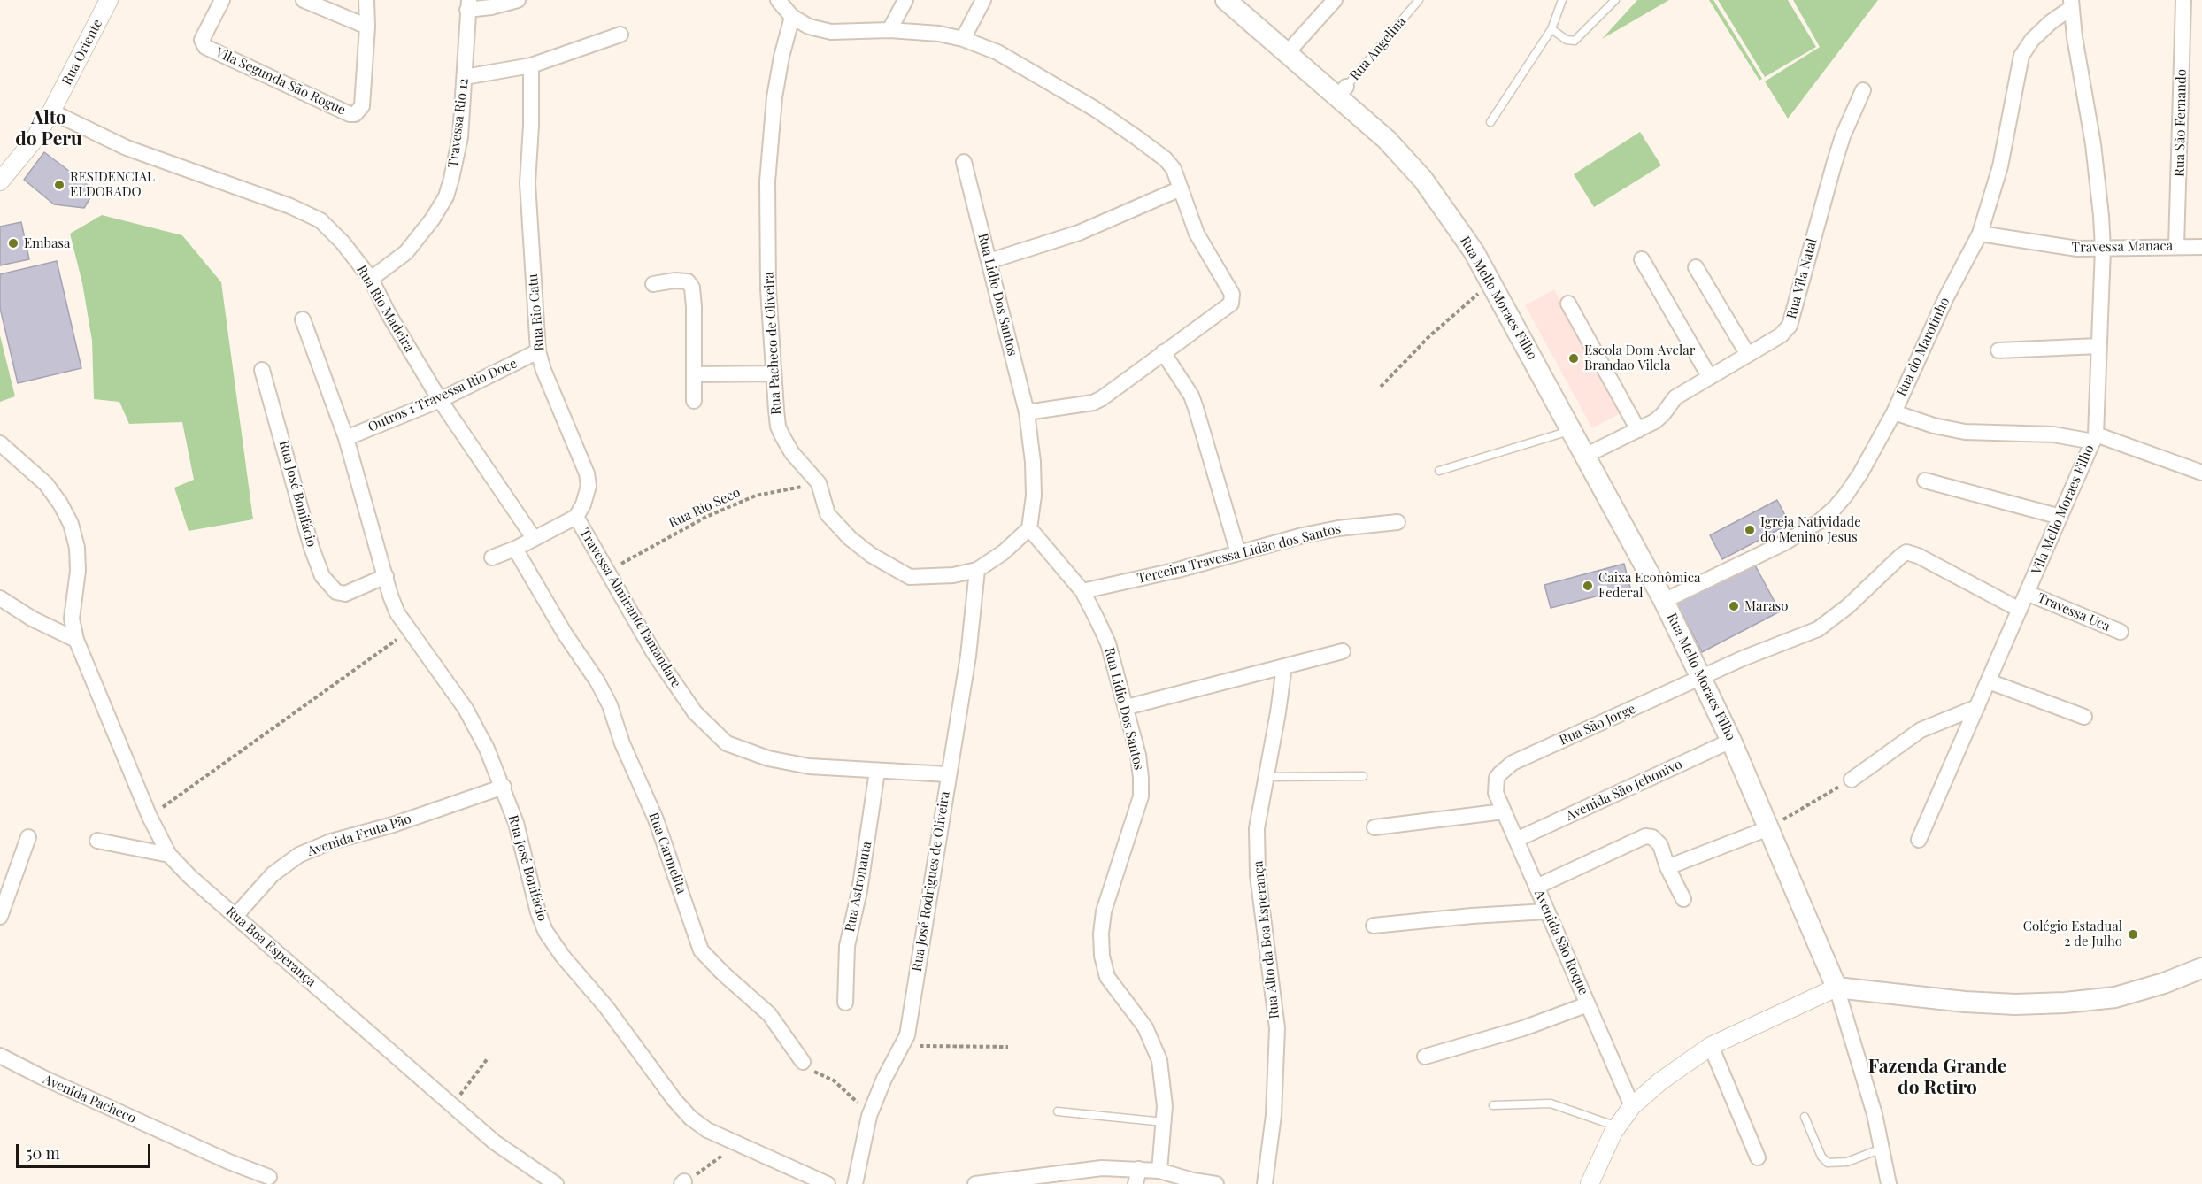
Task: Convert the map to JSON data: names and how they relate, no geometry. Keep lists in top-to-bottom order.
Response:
{
  "streets": {
    "main road": ["Rua Mello Moraes Filho"],
    "street": [
      "Rua Oriente",
      "Vila Segunda São Rogue",
      "Travessa Rio 12",
      "Rua São Fernando",
      "Travessa Manaca",
      "Rua Vila Natal",
      "Rua Lidio Dos Santos",
      "Rua Rio Madeira",
      "Rua Rio Catu",
      "Rua Pacheco de Oliveira",
      "Rua do Marotinho",
      "Outros 1 Travessa Rio Doce",
      "Rua José Bonifácio",
      "Vila Mello Moraes Filho",
      "Terceira Travessa Lidão dos Santos",
      "Travessa AlmiranteTamandare",
      "Travessa Uca",
      "Rua São Jorge",
      "Avenida São Jehonivo",
      "Avenida Fruta Pão",
      "Rua Carmelita",
      "Rua José Rodrigues de Oliveira",
      "Rua Astronauta",
      "Rua Alto da Boa Esperança",
      "Avenida São Roque",
      "Rua Boa Esperança",
      "Avenida Pacheco"
    ],
    "lane": ["Rua Angelina"],
    "path": ["Rua Rio Seco"]
  },
  "crossings": [
    ["Rua Angelina", "Rua Mello Moraes Filho"],
    ["Rua Oriente", "Rua Rio Madeira"],
    ["Travessa Rio 12", "Rua Rio Madeira"],
    ["Rua São Fernando", "Travessa Manaca"],
    ["Travessa Manaca", "Rua do Marotinho"],
    ["Travessa Manaca", "Vila Mello Moraes Filho"],
    ["Rua Vila Natal", "Rua Mello Moraes Filho"],
    ["Rua Lidio Dos Santos", "Rua Pacheco de Oliveira"],
    ["Rua Lidio Dos Santos", "Terceira Travessa Lidão dos Santos"],
    ["Rua Mello Moraes Filho", "Rua do Marotinho"],
    ["Rua Mello Moraes Filho", "Rua São Jorge"],
    ["Rua Mello Moraes Filho", "Avenida São Jehonivo"],
    ["Rua Rio Madeira", "Outros 1 Travessa Rio Doce"],
    ["Rua Rio Catu", "Outros 1 Travessa Rio Doce"],
    ["Rua Rio Catu", "Travessa AlmiranteTamandare"],
    ["Rua Pacheco de Oliveira", "Rua Rio Seco"],
    ["Rua Pacheco de Oliveira", "Rua José Rodrigues de Oliveira"],
    ["Rua do Marotinho", "Vila Mello Moraes Filho"],
    ["Outros 1 Travessa Rio Doce", "Rua José Bonifácio"],
    ["Rua José Bonifácio", "Avenida Fruta Pão"],
    ["Rua Rio Seco", "Travessa AlmiranteTamandare"],
    ["Vila Mello Moraes Filho", "Travessa Uca"],
    ["Travessa AlmiranteTamandare", "Rua José Rodrigues de Oliveira"],
    ["Travessa AlmiranteTamandare", "Rua Astronauta"],
    ["Rua São Jorge", "Avenida São Roque"],
    ["Avenida São Jehonivo", "Avenida São Roque"],
    ["Avenida Fruta Pão", "Rua Boa Esperança"]
  ],
  "districts": ["Alto do Peru", "Fazenda Grande do Retiro"],
  "places": [
    "RESIDENCIAL ELDORADO",
    "Embasa",
    "Escola Dom Avelar Brandao Vilela",
    "Igreja Natividade do Menino Jesus",
    "Caixa Econômica Federal",
    "Maraso",
    "Colégio Estadual 2 de Julho"
  ],
  "scale_bar": "50 m"
}
